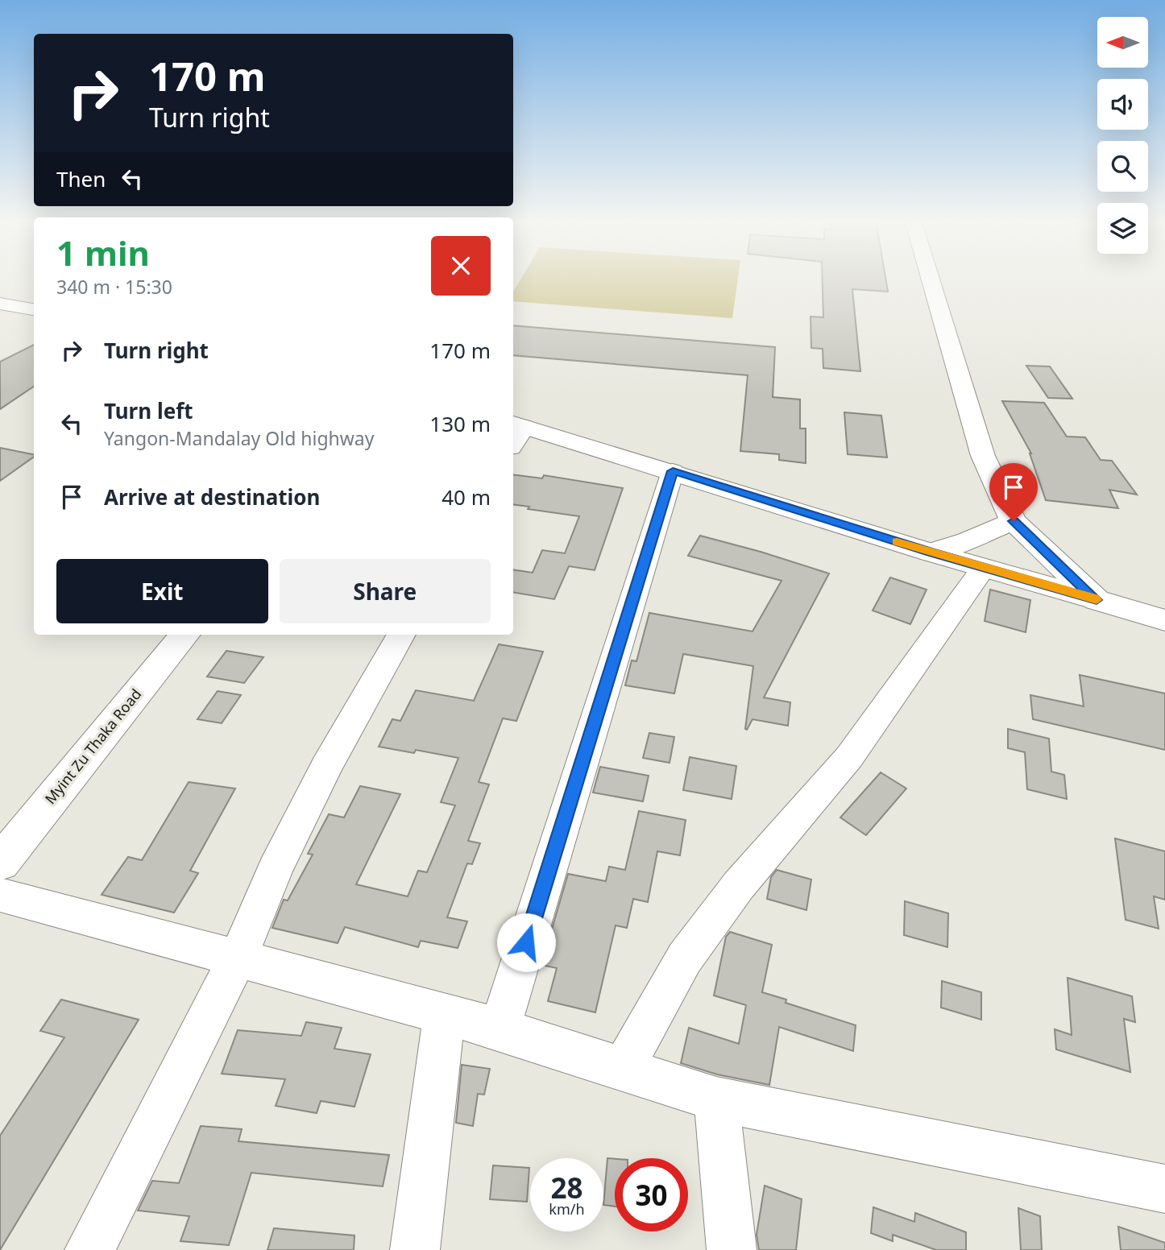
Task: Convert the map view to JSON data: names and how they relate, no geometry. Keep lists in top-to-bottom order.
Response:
{
  "streets": {
    "main road": ["Myint Zu Thaka Road"]
  },
  "north": "left",
  "page": {
    "turn": ["170 m", "Turn right"],
    "then": "Then",
    "heading": ["1 min", "340 m · 15:30"],
    "list": [
      {
        "name": "Turn right",
        "value": "170 m"
      },
      {
        "name": "Turn left",
        "note": "Yangon-Mandalay Old highway",
        "value": "130 m"
      },
      {
        "name": "Arrive at destination",
        "value": "40 m"
      }
    ],
    "buttons": ["Exit", "Share"],
    "speed": "28 km/h",
    "limit": "30"
  }
}
